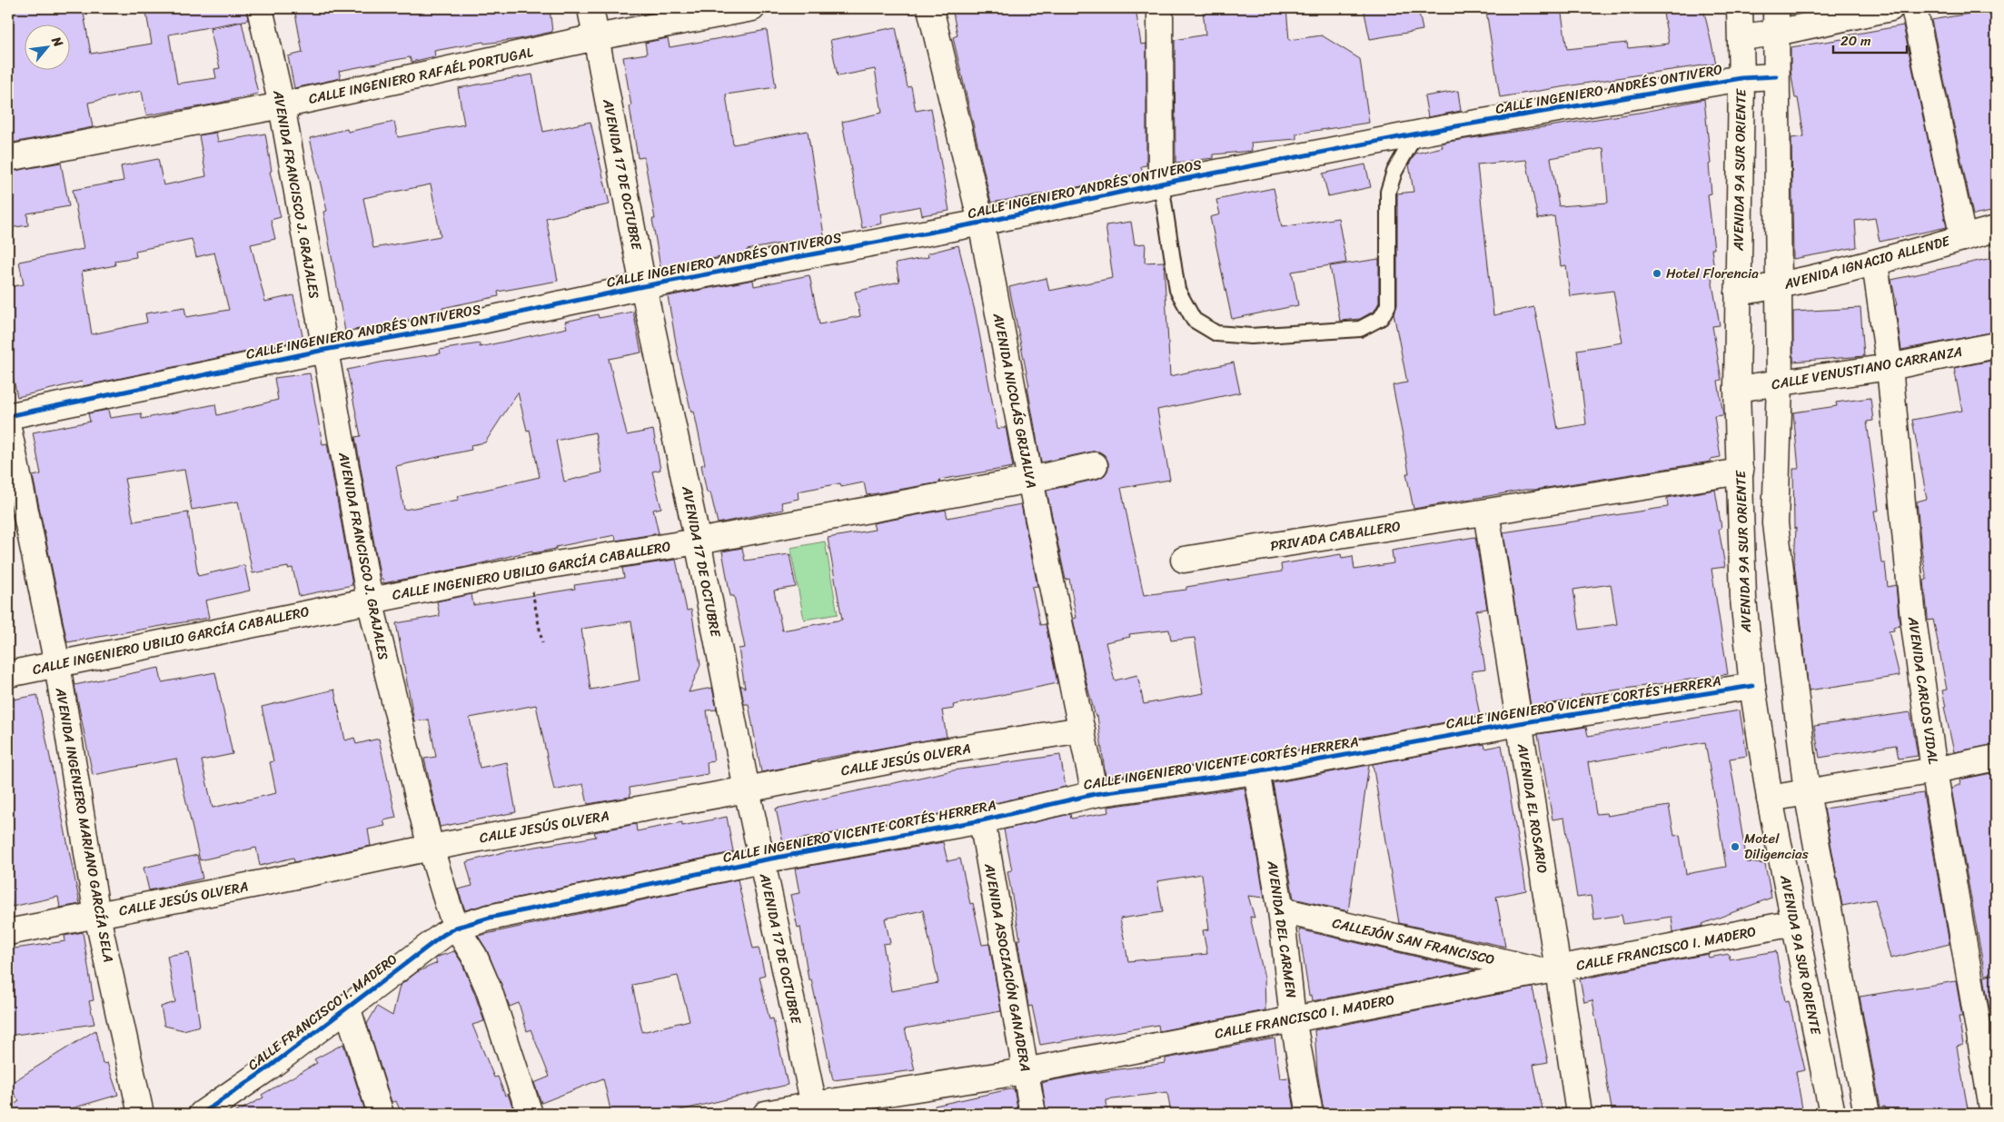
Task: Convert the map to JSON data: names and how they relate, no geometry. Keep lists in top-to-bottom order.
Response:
{
  "streets": {
    "street": [
      "CALLE INGENIERO RAFAÉL PORTUGAL",
      "CALLE INGENIERO ANDRÉS ONTIVERO",
      "AVENIDA 9A SUR ORIENTE",
      "AVENIDA 17 DE OCTUBRE",
      "CALLE INGENIERO ANDRÉS ONTIVEROS",
      "AVENIDA FRANCISCO J. GRAJALES",
      "AVENIDA IGNACIO ALLENDE",
      "CALLE VENUSTIANO CARRANZA",
      "AVENIDA NICOLÁS GRIJALVA",
      "PRIVADA CABALLERO",
      "CALLE INGENIERO UBILIO GARCÍA CABALLERO",
      "AVENIDA CARLOS VIDAL",
      "CALLE INGENIERO VICENTE CORTÉS HERRERA",
      "CALLE JESÚS OLVERA",
      "AVENIDA EL ROSARIO",
      "AVENIDA INGENIERO MARIANO GARCÍA SELA",
      "AVENIDA DEL CARMEN",
      "CALLEJÓN SAN FRANCISCO",
      "CALLE FRANCISCO I. MADERO",
      "AVENIDA ASOCIACIÓN GANADERA"
    ]
  },
  "crossings": [
    ["CALLE INGENIERO RAFAÉL PORTUGAL", "AVENIDA 17 DE OCTUBRE"],
    ["CALLE INGENIERO RAFAÉL PORTUGAL", "AVENIDA FRANCISCO J. GRAJALES"],
    ["CALLE INGENIERO ANDRÉS ONTIVERO", "AVENIDA 9A SUR ORIENTE"],
    ["CALLE INGENIERO ANDRÉS ONTIVERO", "CALLE INGENIERO ANDRÉS ONTIVEROS"],
    ["AVENIDA 9A SUR ORIENTE", "AVENIDA IGNACIO ALLENDE"],
    ["AVENIDA 9A SUR ORIENTE", "CALLE VENUSTIANO CARRANZA"],
    ["AVENIDA 9A SUR ORIENTE", "PRIVADA CABALLERO"],
    ["AVENIDA 9A SUR ORIENTE", "CALLE INGENIERO VICENTE CORTÉS HERRERA"],
    ["AVENIDA 9A SUR ORIENTE", "CALLE FRANCISCO I. MADERO"],
    ["AVENIDA 17 DE OCTUBRE", "CALLE INGENIERO ANDRÉS ONTIVEROS"],
    ["AVENIDA 17 DE OCTUBRE", "CALLE INGENIERO UBILIO GARCÍA CABALLERO"],
    ["AVENIDA 17 DE OCTUBRE", "CALLE INGENIERO VICENTE CORTÉS HERRERA"],
    ["AVENIDA 17 DE OCTUBRE", "CALLE JESÚS OLVERA"],
    ["AVENIDA 17 DE OCTUBRE", "CALLE FRANCISCO I. MADERO"],
    ["CALLE INGENIERO ANDRÉS ONTIVEROS", "AVENIDA FRANCISCO J. GRAJALES"],
    ["CALLE INGENIERO ANDRÉS ONTIVEROS", "AVENIDA NICOLÁS GRIJALVA"],
    ["AVENIDA FRANCISCO J. GRAJALES", "CALLE INGENIERO UBILIO GARCÍA CABALLERO"],
    ["AVENIDA FRANCISCO J. GRAJALES", "CALLE INGENIERO VICENTE CORTÉS HERRERA"],
    ["AVENIDA FRANCISCO J. GRAJALES", "CALLE JESÚS OLVERA"],
    ["AVENIDA FRANCISCO J. GRAJALES", "CALLE FRANCISCO I. MADERO"],
    ["AVENIDA IGNACIO ALLENDE", "AVENIDA CARLOS VIDAL"],
    ["CALLE VENUSTIANO CARRANZA", "AVENIDA CARLOS VIDAL"],
    ["AVENIDA NICOLÁS GRIJALVA", "CALLE INGENIERO UBILIO GARCÍA CABALLERO"],
    ["AVENIDA NICOLÁS GRIJALVA", "CALLE INGENIERO VICENTE CORTÉS HERRERA"],
    ["AVENIDA NICOLÁS GRIJALVA", "CALLE JESÚS OLVERA"],
    ["PRIVADA CABALLERO", "AVENIDA EL ROSARIO"],
    ["CALLE INGENIERO UBILIO GARCÍA CABALLERO", "AVENIDA INGENIERO MARIANO GARCÍA SELA"],
    ["CALLE INGENIERO VICENTE CORTÉS HERRERA", "AVENIDA EL ROSARIO"],
    ["CALLE INGENIERO VICENTE CORTÉS HERRERA", "AVENIDA DEL CARMEN"],
    ["CALLE INGENIERO VICENTE CORTÉS HERRERA", "CALLE FRANCISCO I. MADERO"],
    ["CALLE INGENIERO VICENTE CORTÉS HERRERA", "AVENIDA ASOCIACIÓN GANADERA"],
    ["CALLE JESÚS OLVERA", "AVENIDA INGENIERO MARIANO GARCÍA SELA"],
    ["AVENIDA EL ROSARIO", "CALLEJÓN SAN FRANCISCO"],
    ["AVENIDA EL ROSARIO", "CALLE FRANCISCO I. MADERO"],
    ["AVENIDA DEL CARMEN", "CALLEJÓN SAN FRANCISCO"],
    ["AVENIDA DEL CARMEN", "CALLE FRANCISCO I. MADERO"],
    ["CALLEJÓN SAN FRANCISCO", "CALLE FRANCISCO I. MADERO"],
    ["CALLE FRANCISCO I. MADERO", "AVENIDA ASOCIACIÓN GANADERA"]
  ],
  "places": ["Hotel Florencia", "Motel Diligencias"],
  "scale_bar": "20 m",
  "north": "top right"
}
